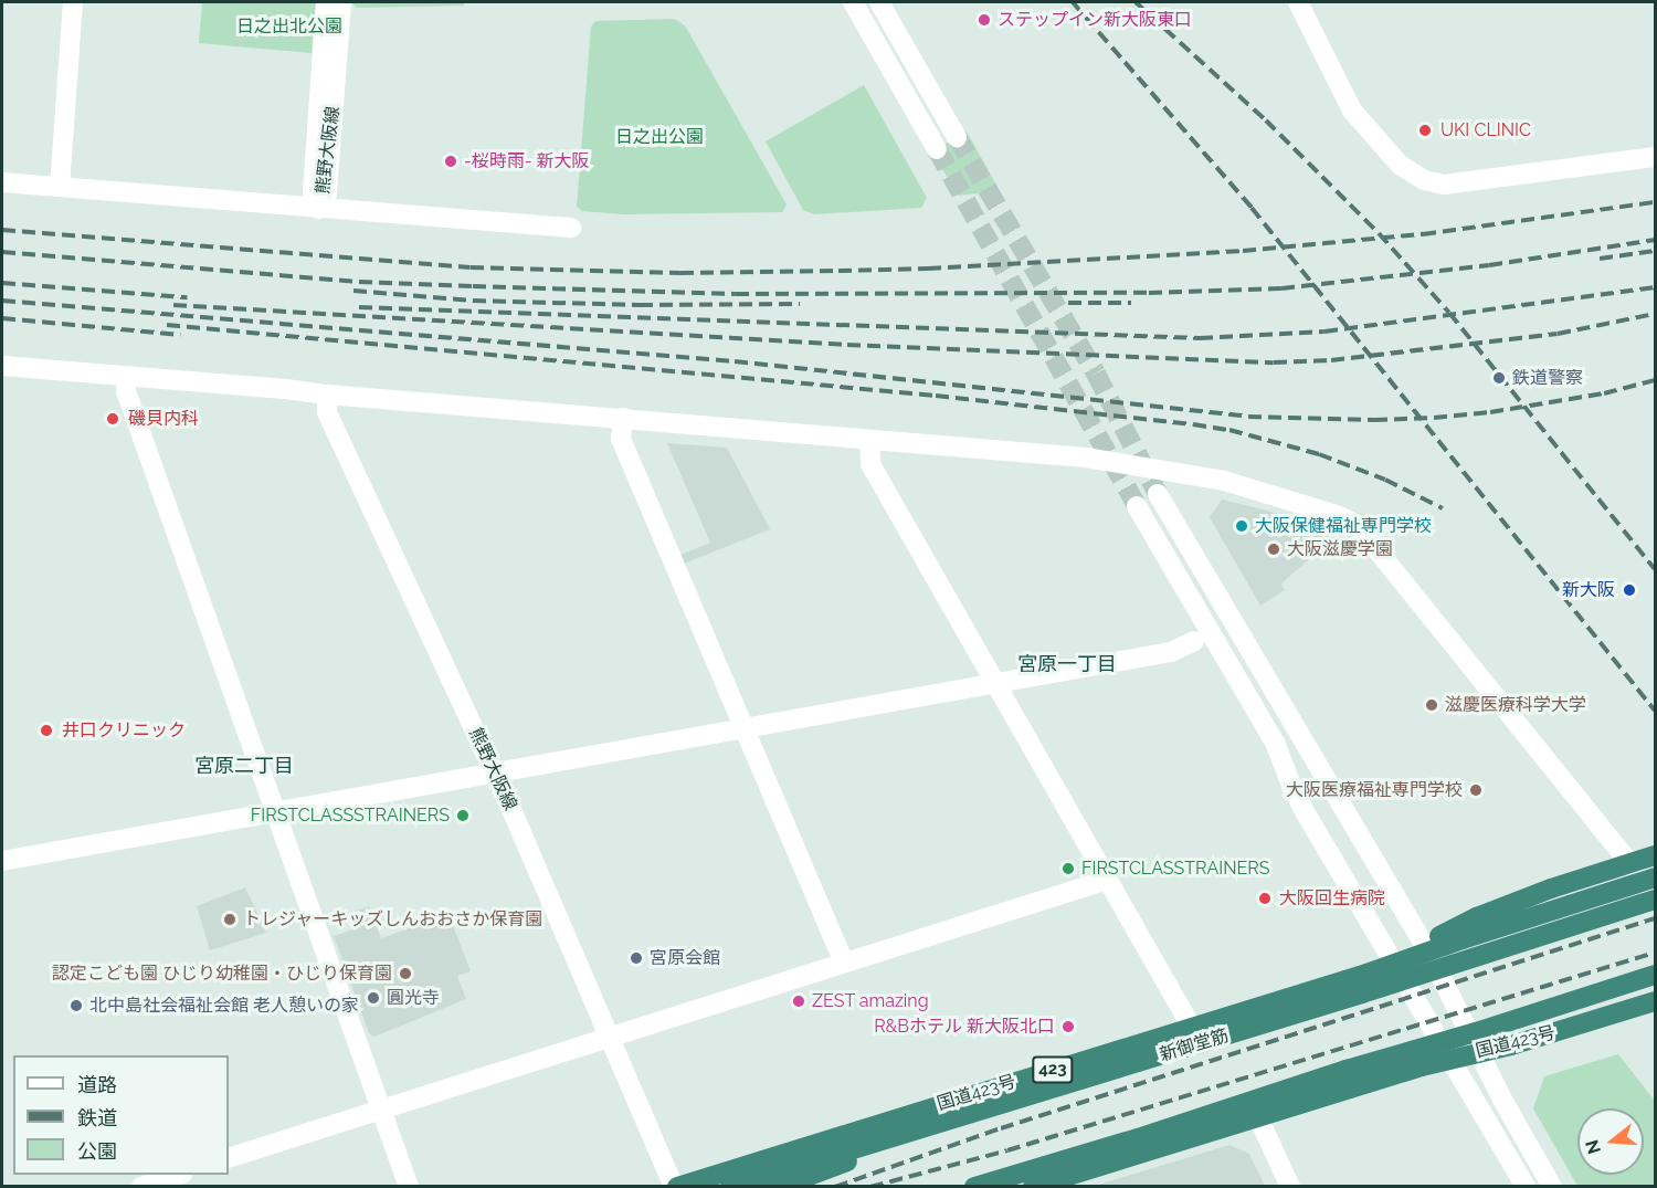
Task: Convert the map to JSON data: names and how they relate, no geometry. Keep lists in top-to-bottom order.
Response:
{
  "streets": {
    "highway": ["国道423号", "新御堂筋", "423"],
    "street": ["熊野大阪線"]
  },
  "crossings": [
    ["熊野大阪線", "国道423号"],
    ["国道423号", "423"]
  ],
  "districts": ["宮原一丁目", "宮原二丁目"],
  "parks": ["日之出北公園", "日之出公園"],
  "places": [
    "ステップイン新大阪東口",
    "UKI CLINIC",
    "-桜時雨- 新大阪",
    "鉄道警察",
    "磯貝内科",
    "大阪保健福祉専門学校",
    "大阪滋慶学園",
    "新大阪",
    "滋慶医療科学大学",
    "井口クリニック",
    "大阪医療福祉専門学校",
    "FIRSTCLASSSTRAINERS",
    "FIRSTCLASSTRAINERS",
    "大阪回生病院",
    "トレジャーキッズしんおおさか保育園",
    "宮原会館",
    "認定こども園 ひじり幼稚園・ひじり保育園",
    "圓光寺",
    "ZEST amazing",
    "北中島社会福祉会館 老人憩いの家",
    "R&Bホテル 新大阪北口"
  ],
  "legend": ["道路", "鉄道", "公園"],
  "north": "left"
}
